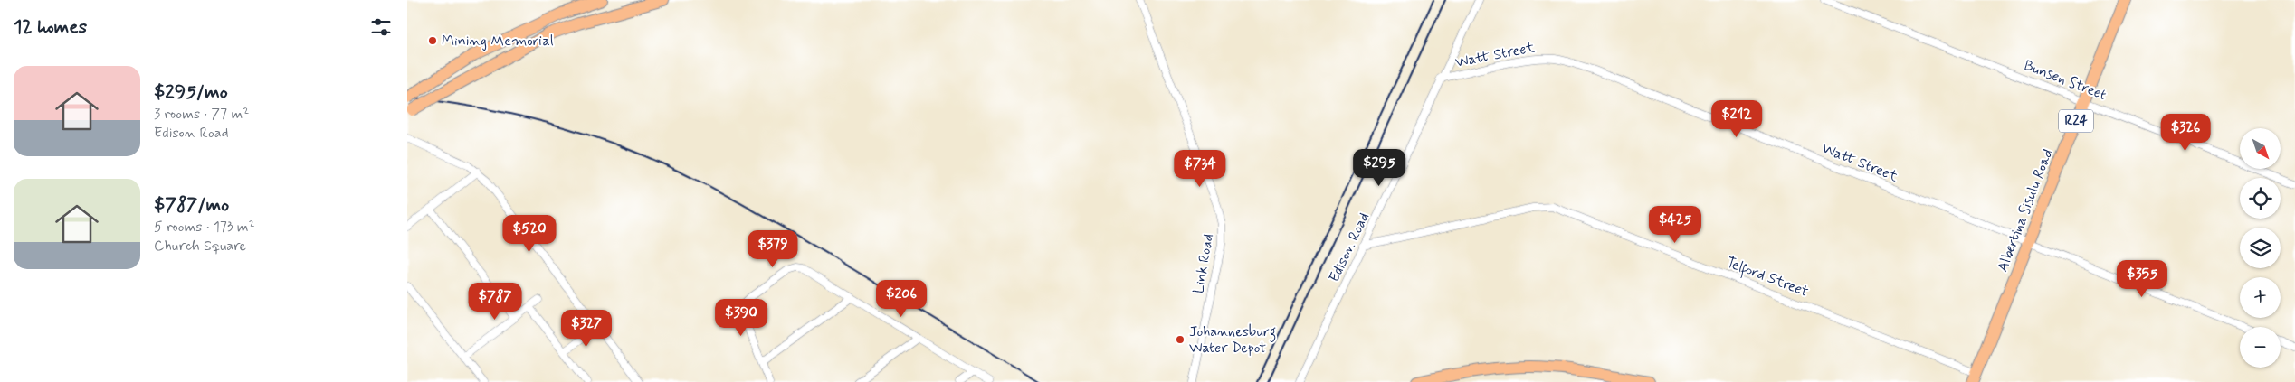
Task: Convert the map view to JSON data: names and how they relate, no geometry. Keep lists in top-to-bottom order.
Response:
{
  "streets": {
    "main road": ["R24", "Albertina Sisulu Road"],
    "street": [
      "Watt Street",
      "Bunsen Street",
      "Edison Road",
      "Link Road",
      "Telford Street"
    ]
  },
  "crossings": [
    ["Watt Street", "Albertina Sisulu Road"],
    ["Watt Street", "Edison Road"],
    ["Bunsen Street", "Albertina Sisulu Road"],
    ["Albertina Sisulu Road", "Telford Street"],
    ["Edison Road", "Telford Street"]
  ],
  "places": ["Mining Memorial", "Johannesburg Water Depot"],
  "north": "bottom right",
  "page": {
    "heading": "12 homes",
    "list": [
      {
        "name": "$295/mo",
        "note": "3 rooms · 77 m² · Edison Road"
      },
      {
        "name": "$787/mo",
        "note": "5 rooms · 173 m² · Church Square"
      }
    ],
    "price": [
      "$212",
      "$326",
      "$295",
      "$734",
      "$425",
      "$520",
      "$379",
      "$355",
      "$206",
      "$787",
      "$390",
      "$327"
    ],
    "map_buttons": ["+", "−"]
  }
}
